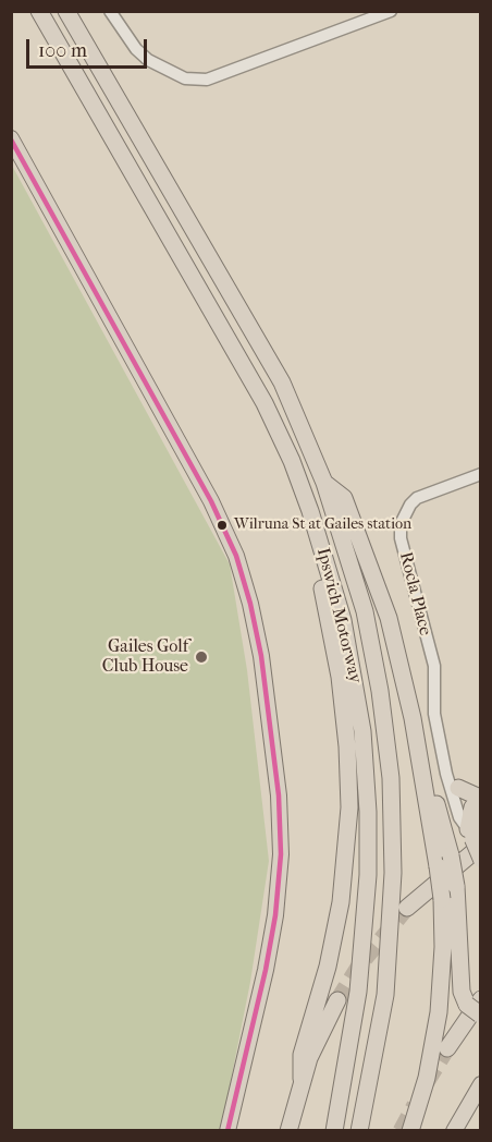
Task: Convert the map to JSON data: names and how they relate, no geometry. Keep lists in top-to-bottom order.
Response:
{
  "streets": {
    "highway": ["Ipswich Motorway"],
    "street": ["Rocla Place"]
  },
  "places": ["Wilruna St at Gailes station", "Gailes Golf Club House"],
  "scale_bar": "100 m"
}
